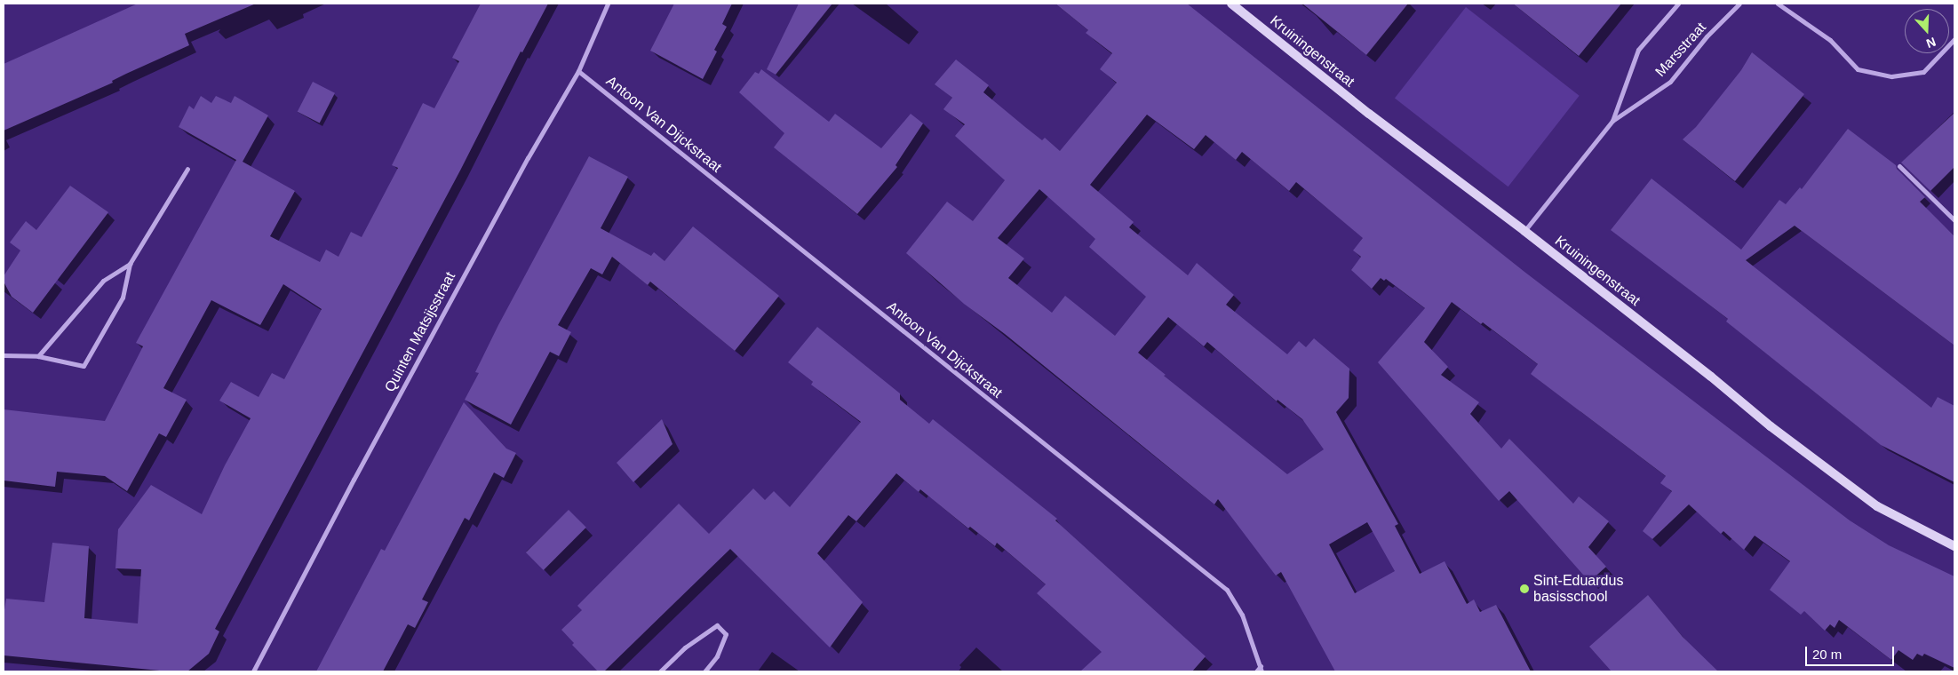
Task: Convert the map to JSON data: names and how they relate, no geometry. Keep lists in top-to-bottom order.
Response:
{
  "streets": {
    "street": [
      "Marsstraat",
      "Kruiningenstraat",
      "Antoon Van Dijckstraat",
      "Quinten Matsijsstraat"
    ]
  },
  "crossings": [
    ["Marsstraat", "Kruiningenstraat"],
    ["Antoon Van Dijckstraat", "Quinten Matsijsstraat"]
  ],
  "places": ["Sint-Eduardus basisschool"],
  "scale_bar": "20 m",
  "north": "bottom"
}
